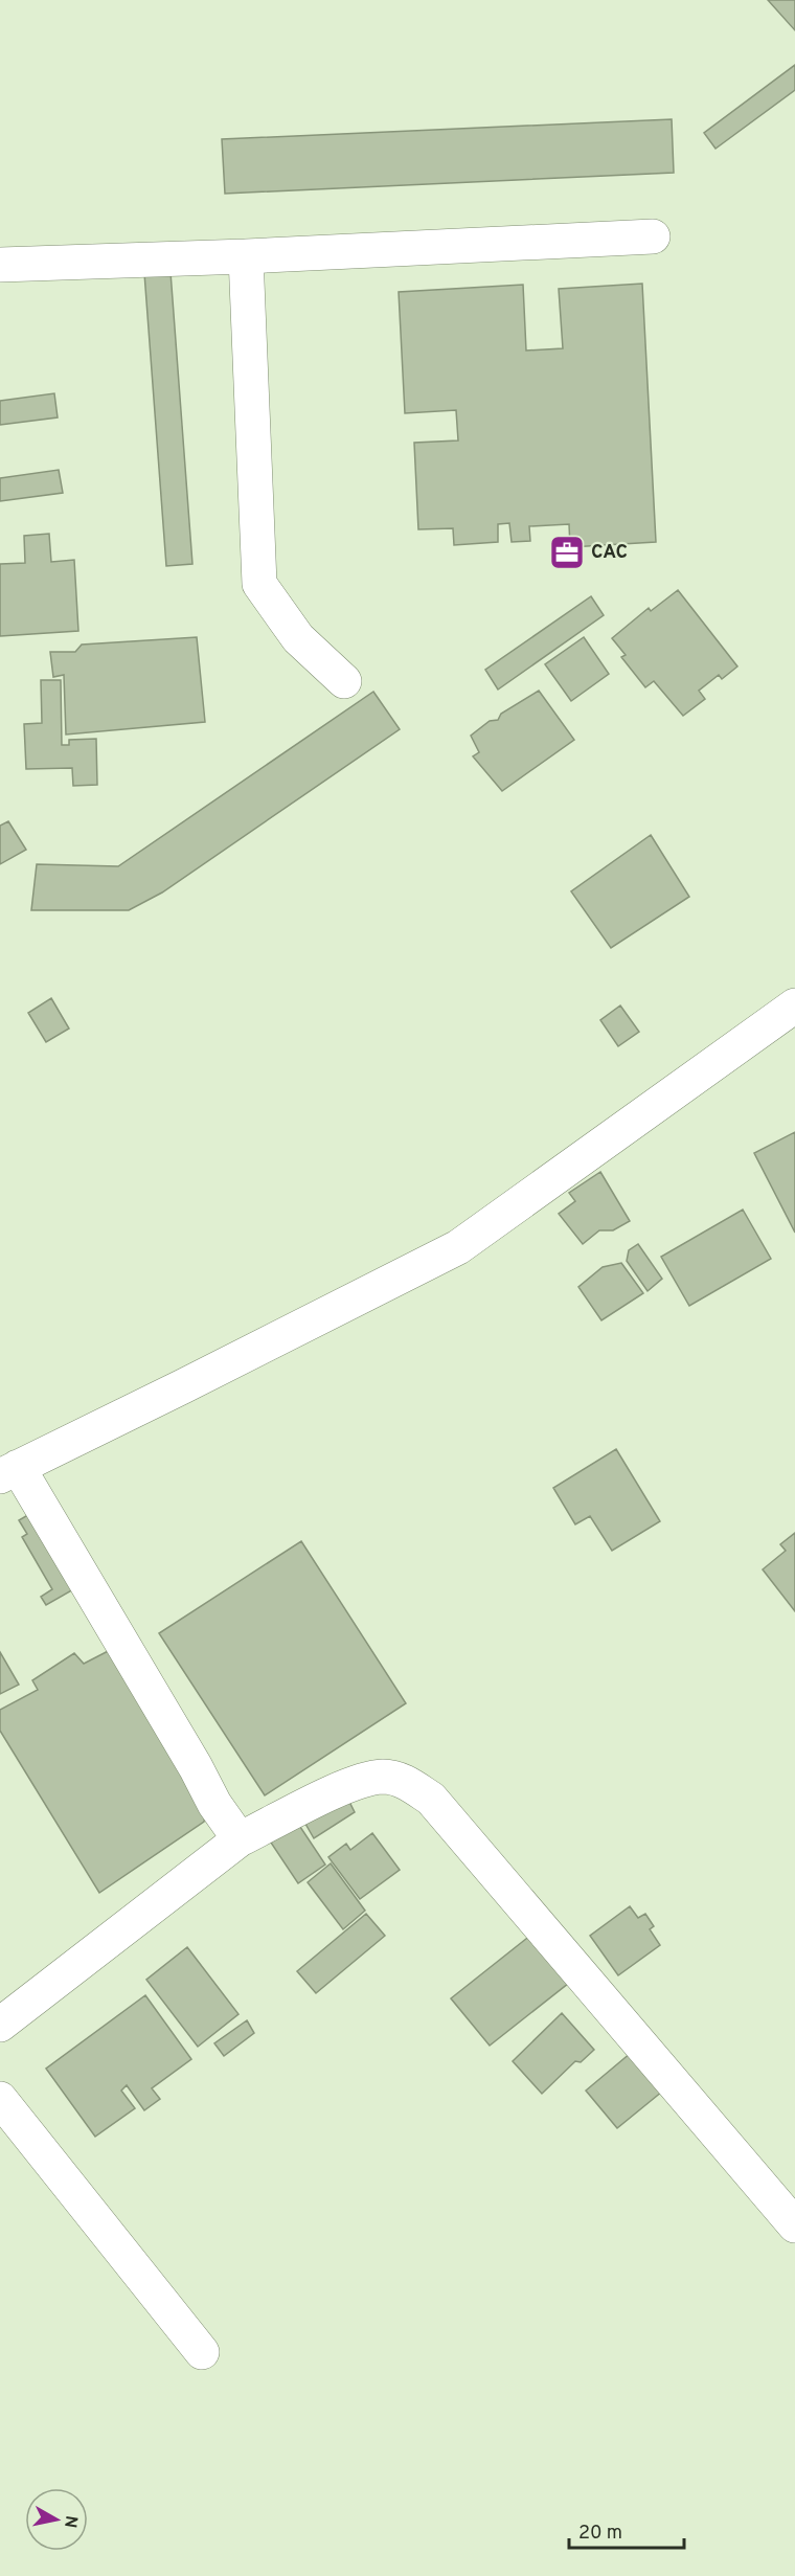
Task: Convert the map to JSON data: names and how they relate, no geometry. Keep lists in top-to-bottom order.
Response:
{
  "places": {
    "office": ["CAC"]
  },
  "scale_bar": "20 m",
  "north": "right"
}
